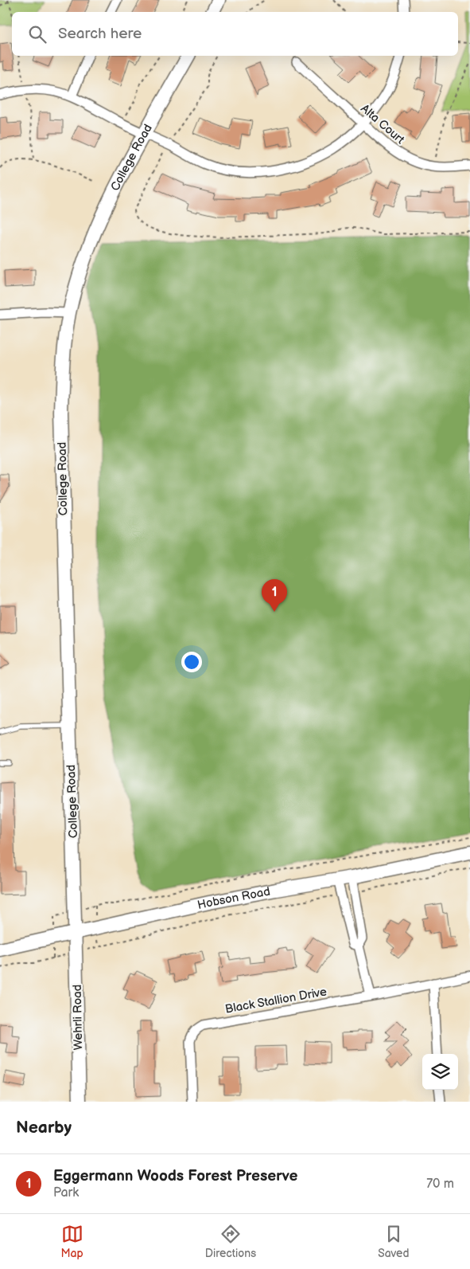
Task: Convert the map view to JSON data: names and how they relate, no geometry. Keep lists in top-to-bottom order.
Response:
{
  "streets": {
    "main road": ["College Road", "Hobson Road", "Wehrli Road"],
    "street": ["Alta Court", "Black Stallion Drive"]
  },
  "crossings": [
    ["College Road", "Hobson Road"],
    ["College Road", "Wehrli Road"],
    ["Hobson Road", "Wehrli Road"]
  ],
  "page": {
    "search": "Search here",
    "pins": "1",
    "heading": "Nearby",
    "list": [
      {
        "mark": "1",
        "name": "Eggermann Woods Forest Preserve",
        "note": "Park",
        "value": "70 m"
      }
    ],
    "nav": ["Map", "Directions", "Saved"]
  }
}
